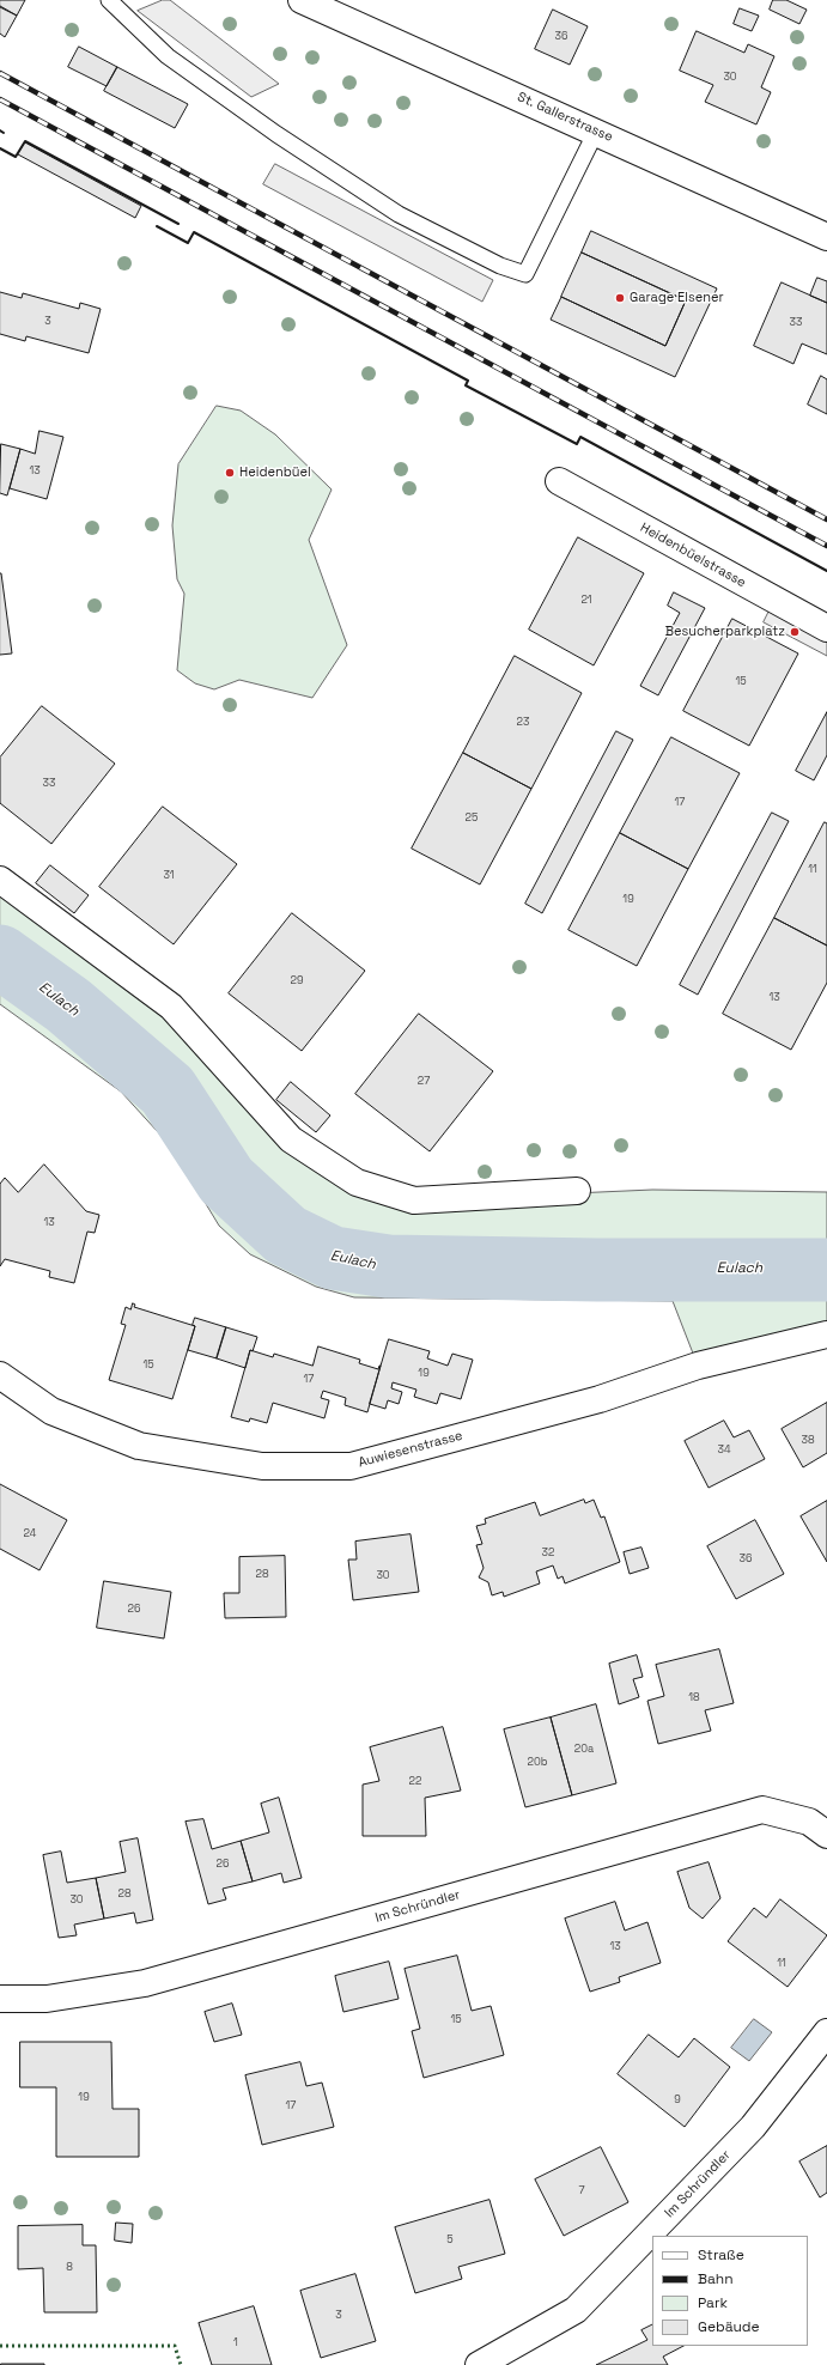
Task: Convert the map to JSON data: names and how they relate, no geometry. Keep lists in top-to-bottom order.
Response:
{
  "streets": {
    "street": [
      "St. Gallerstrasse",
      "Heidenbüelstrasse",
      "Auwiesenstrasse",
      "Im Schründler"
    ]
  },
  "water": ["Eulach"],
  "places": ["Garage Elsener", "Heidenbüel", "Besucherparkplatz"],
  "house_numbers": [
    "36",
    "30",
    "3",
    "33",
    "13",
    "21",
    "15",
    "23",
    "33",
    "17",
    "25",
    "11",
    "31",
    "19",
    "29",
    "13",
    "27",
    "13",
    "15",
    "19",
    "17",
    "38",
    "34",
    "24",
    "32",
    "36",
    "28",
    "30",
    "26",
    "18",
    "20a",
    "20b",
    "22",
    "26",
    "28",
    "30",
    "13",
    "11",
    "15",
    "19",
    "9",
    "17",
    "7",
    "5",
    "8",
    "3",
    "1"
  ],
  "legend": [
    "Straße",
    "Bahn",
    "Park",
    "Gebäude"
  ]
}
